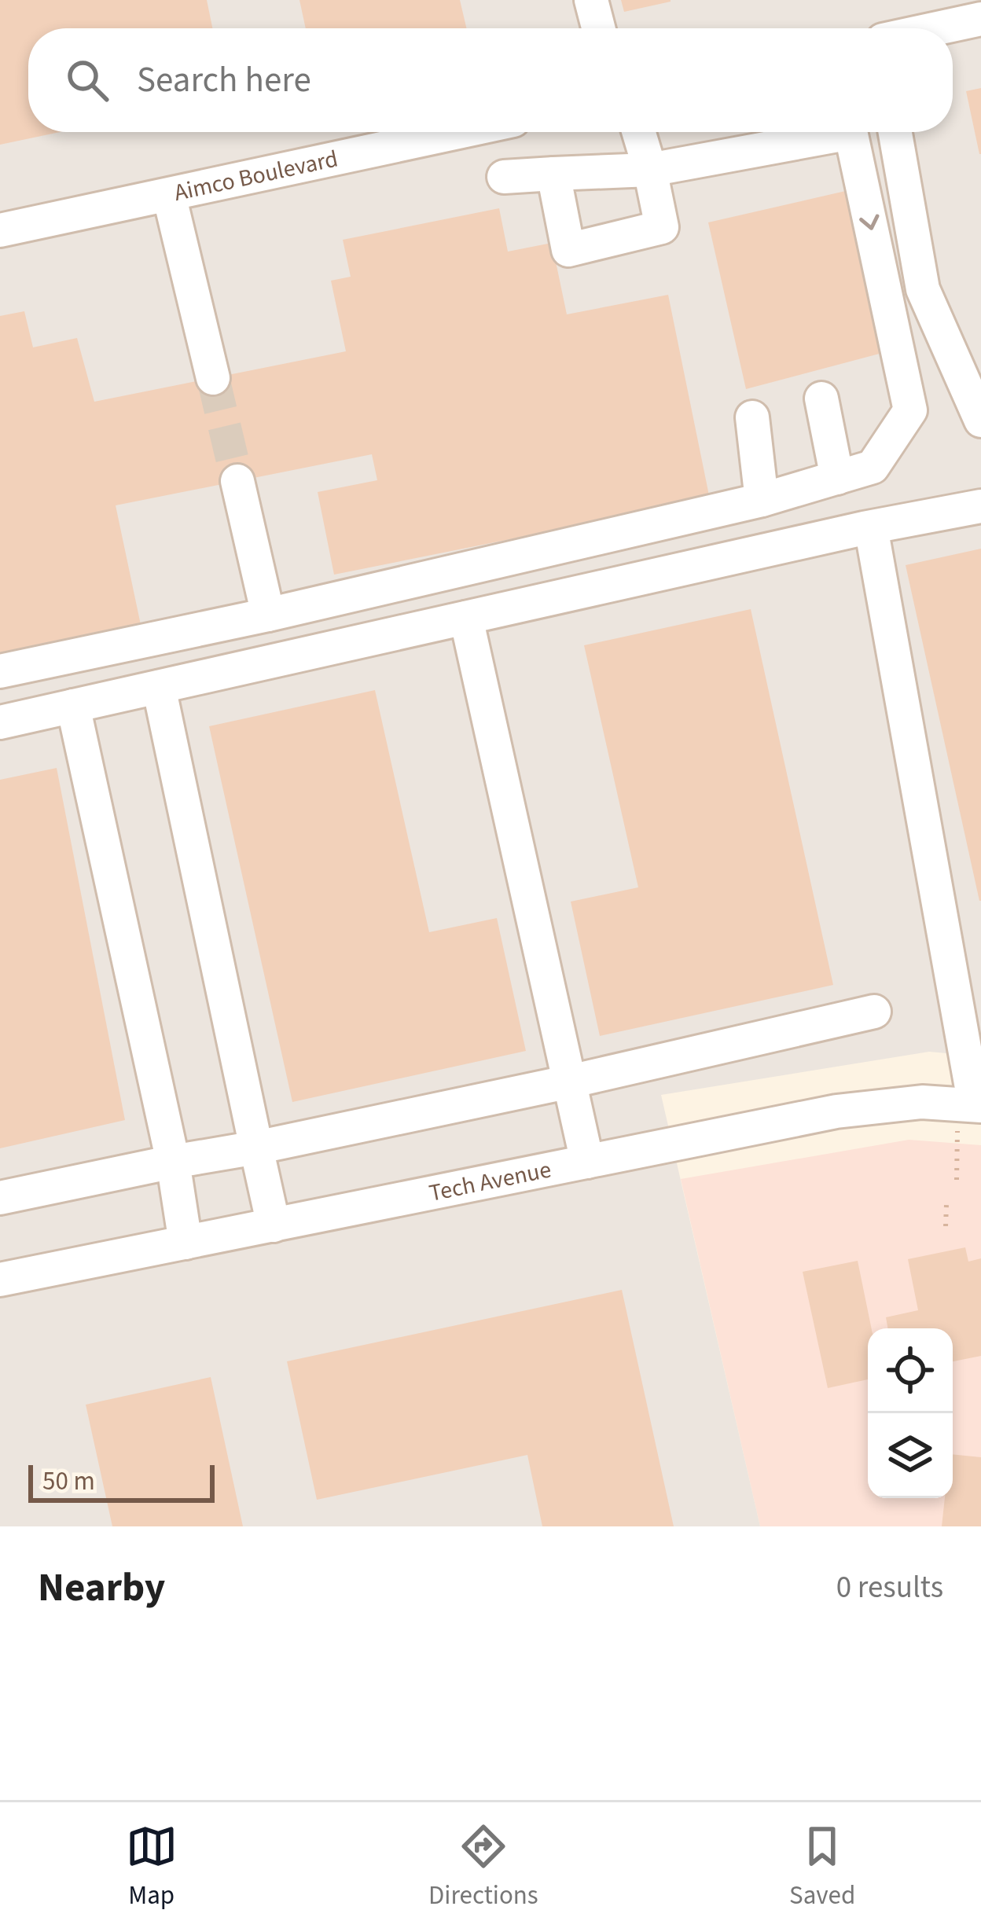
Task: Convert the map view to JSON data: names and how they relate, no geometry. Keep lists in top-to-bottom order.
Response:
{
  "streets": {
    "street": ["Aimco Boulevard", "Tech Avenue"]
  },
  "scale_bar": "50 m",
  "page": {
    "search": "Search here",
    "scale": "50 m",
    "heading": ["Nearby", "0 results"],
    "nav": ["Map", "Directions", "Saved"]
  }
}
